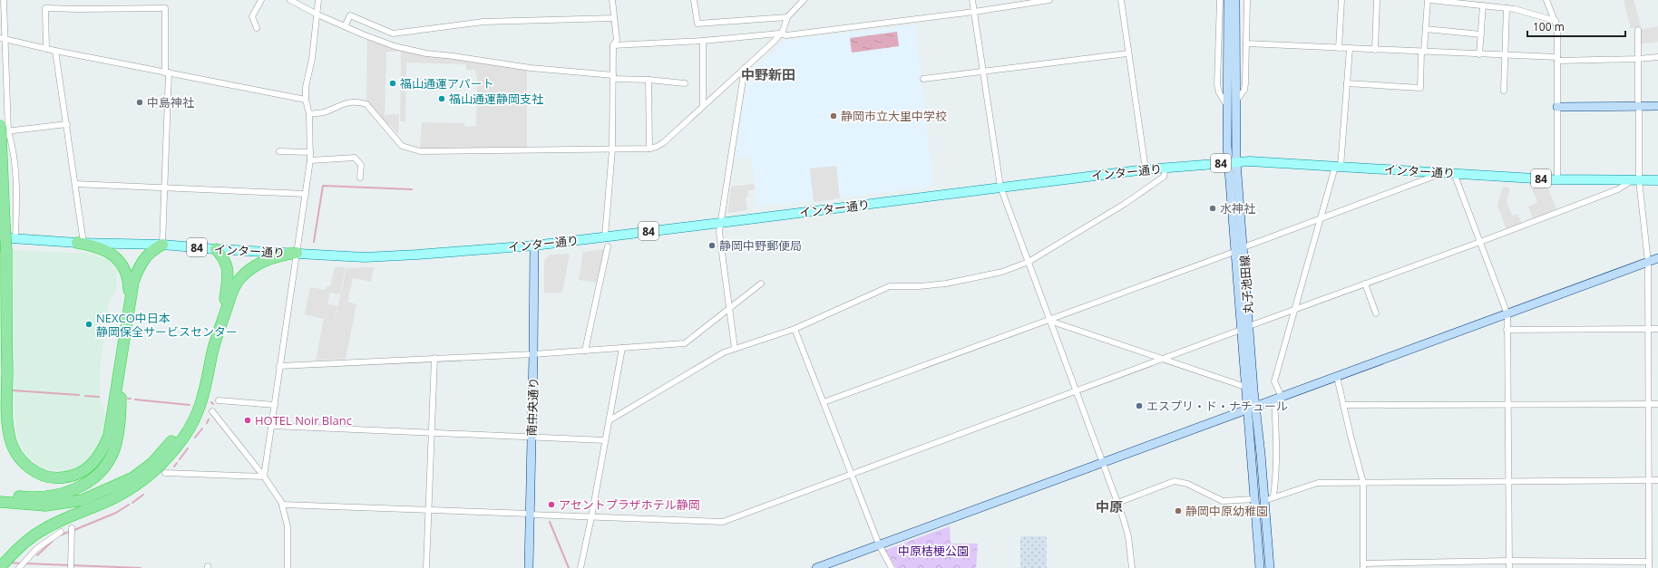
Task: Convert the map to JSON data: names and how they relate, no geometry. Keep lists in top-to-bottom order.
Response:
{
  "streets": {
    "main road": ["84", "インター通り"],
    "street": ["丸子池田線", "南中央通り"]
  },
  "crossings": [
    ["インター通り", "丸子池田線"],
    ["インター通り", "南中央通り"]
  ],
  "districts": ["中野新田", "中原"],
  "parks": ["中原桔梗公園"],
  "places": [
    "福山通運アパート",
    "福山通運静岡支社",
    "中島神社",
    "静岡市立大里中学校",
    "水神社",
    "静岡中野郵便局",
    "NEXCO中日本 静岡保全サービスセンター",
    "エスプリ・ド・ナチュール",
    "HOTEL Noir Blanc",
    "アセントプラザホテル静岡",
    "静岡中原幼稚園"
  ],
  "scale_bar": "100 m"
}
